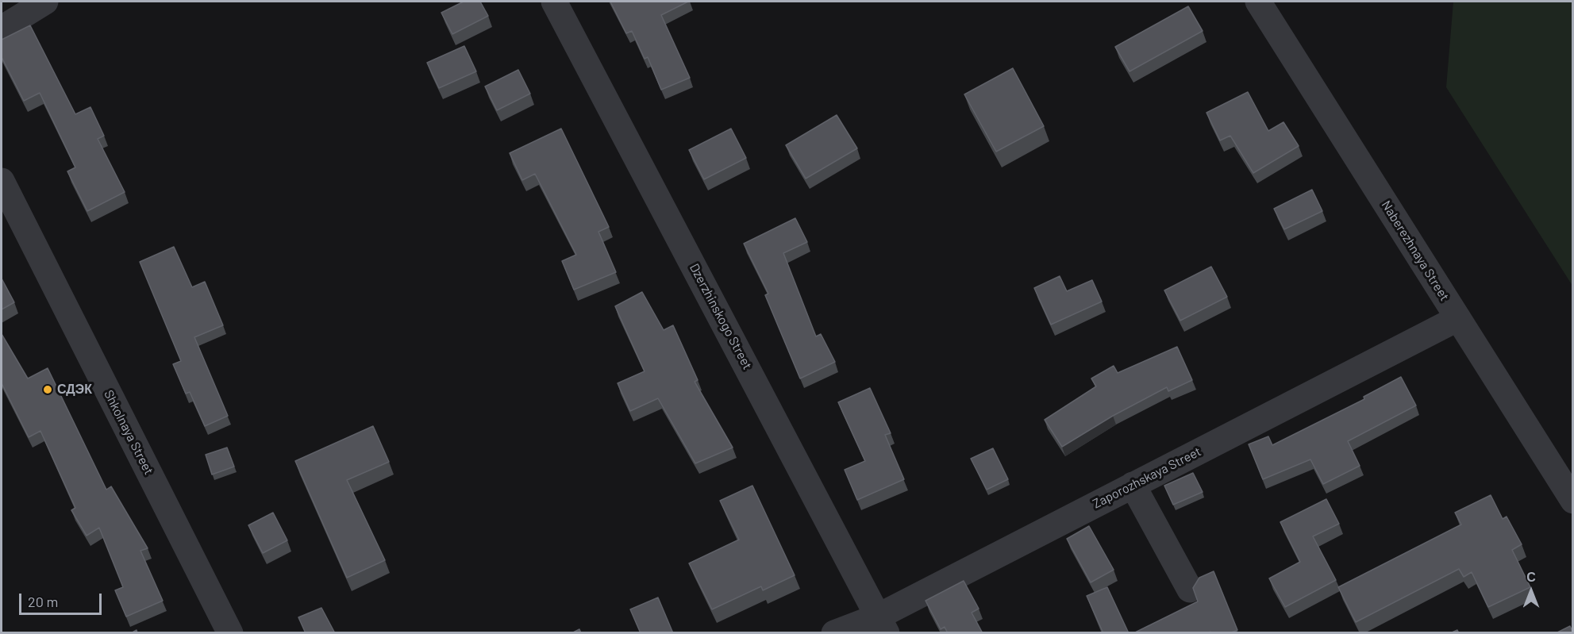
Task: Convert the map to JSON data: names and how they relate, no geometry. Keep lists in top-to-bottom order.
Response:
{
  "streets": {
    "street": [
      "Naberezhnaya Street",
      "Dzerzhinskogo Street",
      "Shkolnaya Street",
      "Zaporozhskaya Street"
    ]
  },
  "crossings": [
    ["Naberezhnaya Street", "Zaporozhskaya Street"],
    ["Dzerzhinskogo Street", "Zaporozhskaya Street"]
  ],
  "places": ["СДЭК"],
  "scale_bar": "20 m",
  "north": "top"
}
